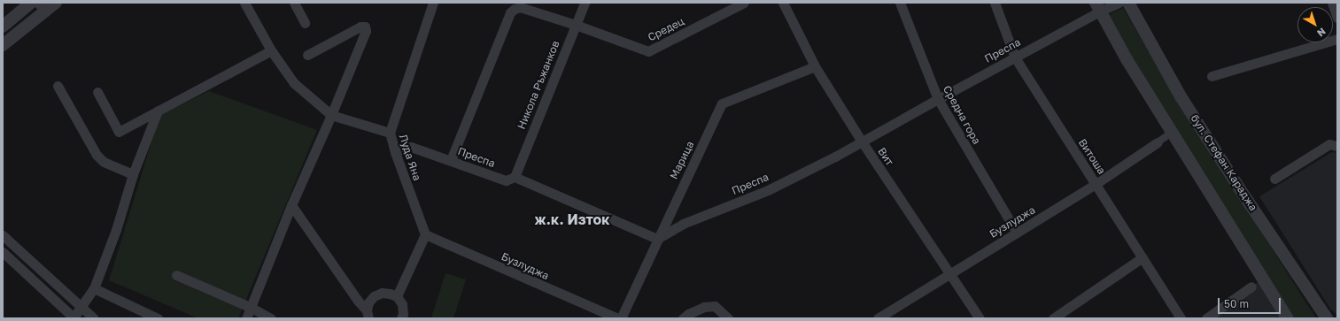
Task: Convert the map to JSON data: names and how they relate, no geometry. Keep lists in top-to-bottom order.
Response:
{
  "streets": {
    "street": [
      "Средец",
      "Преспа",
      "Никола Ръжанков",
      "Средна гора",
      "Вит",
      "Витоша",
      "Луда Яна",
      "Марица",
      "бул. Стефан Караджа",
      "Бузлуджа"
    ]
  },
  "crossings": [
    ["Средец", "Преспа"],
    ["Средец", "Никола Ръжанков"],
    ["Преспа", "Никола Ръжанков"],
    ["Преспа", "Средна гора"],
    ["Преспа", "Вит"],
    ["Преспа", "Витоша"],
    ["Преспа", "Луда Яна"],
    ["Преспа", "Марица"],
    ["Средна гора", "Бузлуджа"],
    ["Вит", "Марица"],
    ["Вит", "Бузлуджа"],
    ["Витоша", "Бузлуджа"],
    ["Луда Яна", "Бузлуджа"]
  ],
  "districts": ["ж.к. Изток"],
  "scale_bar": "50 m",
  "north": "bottom right"
}
